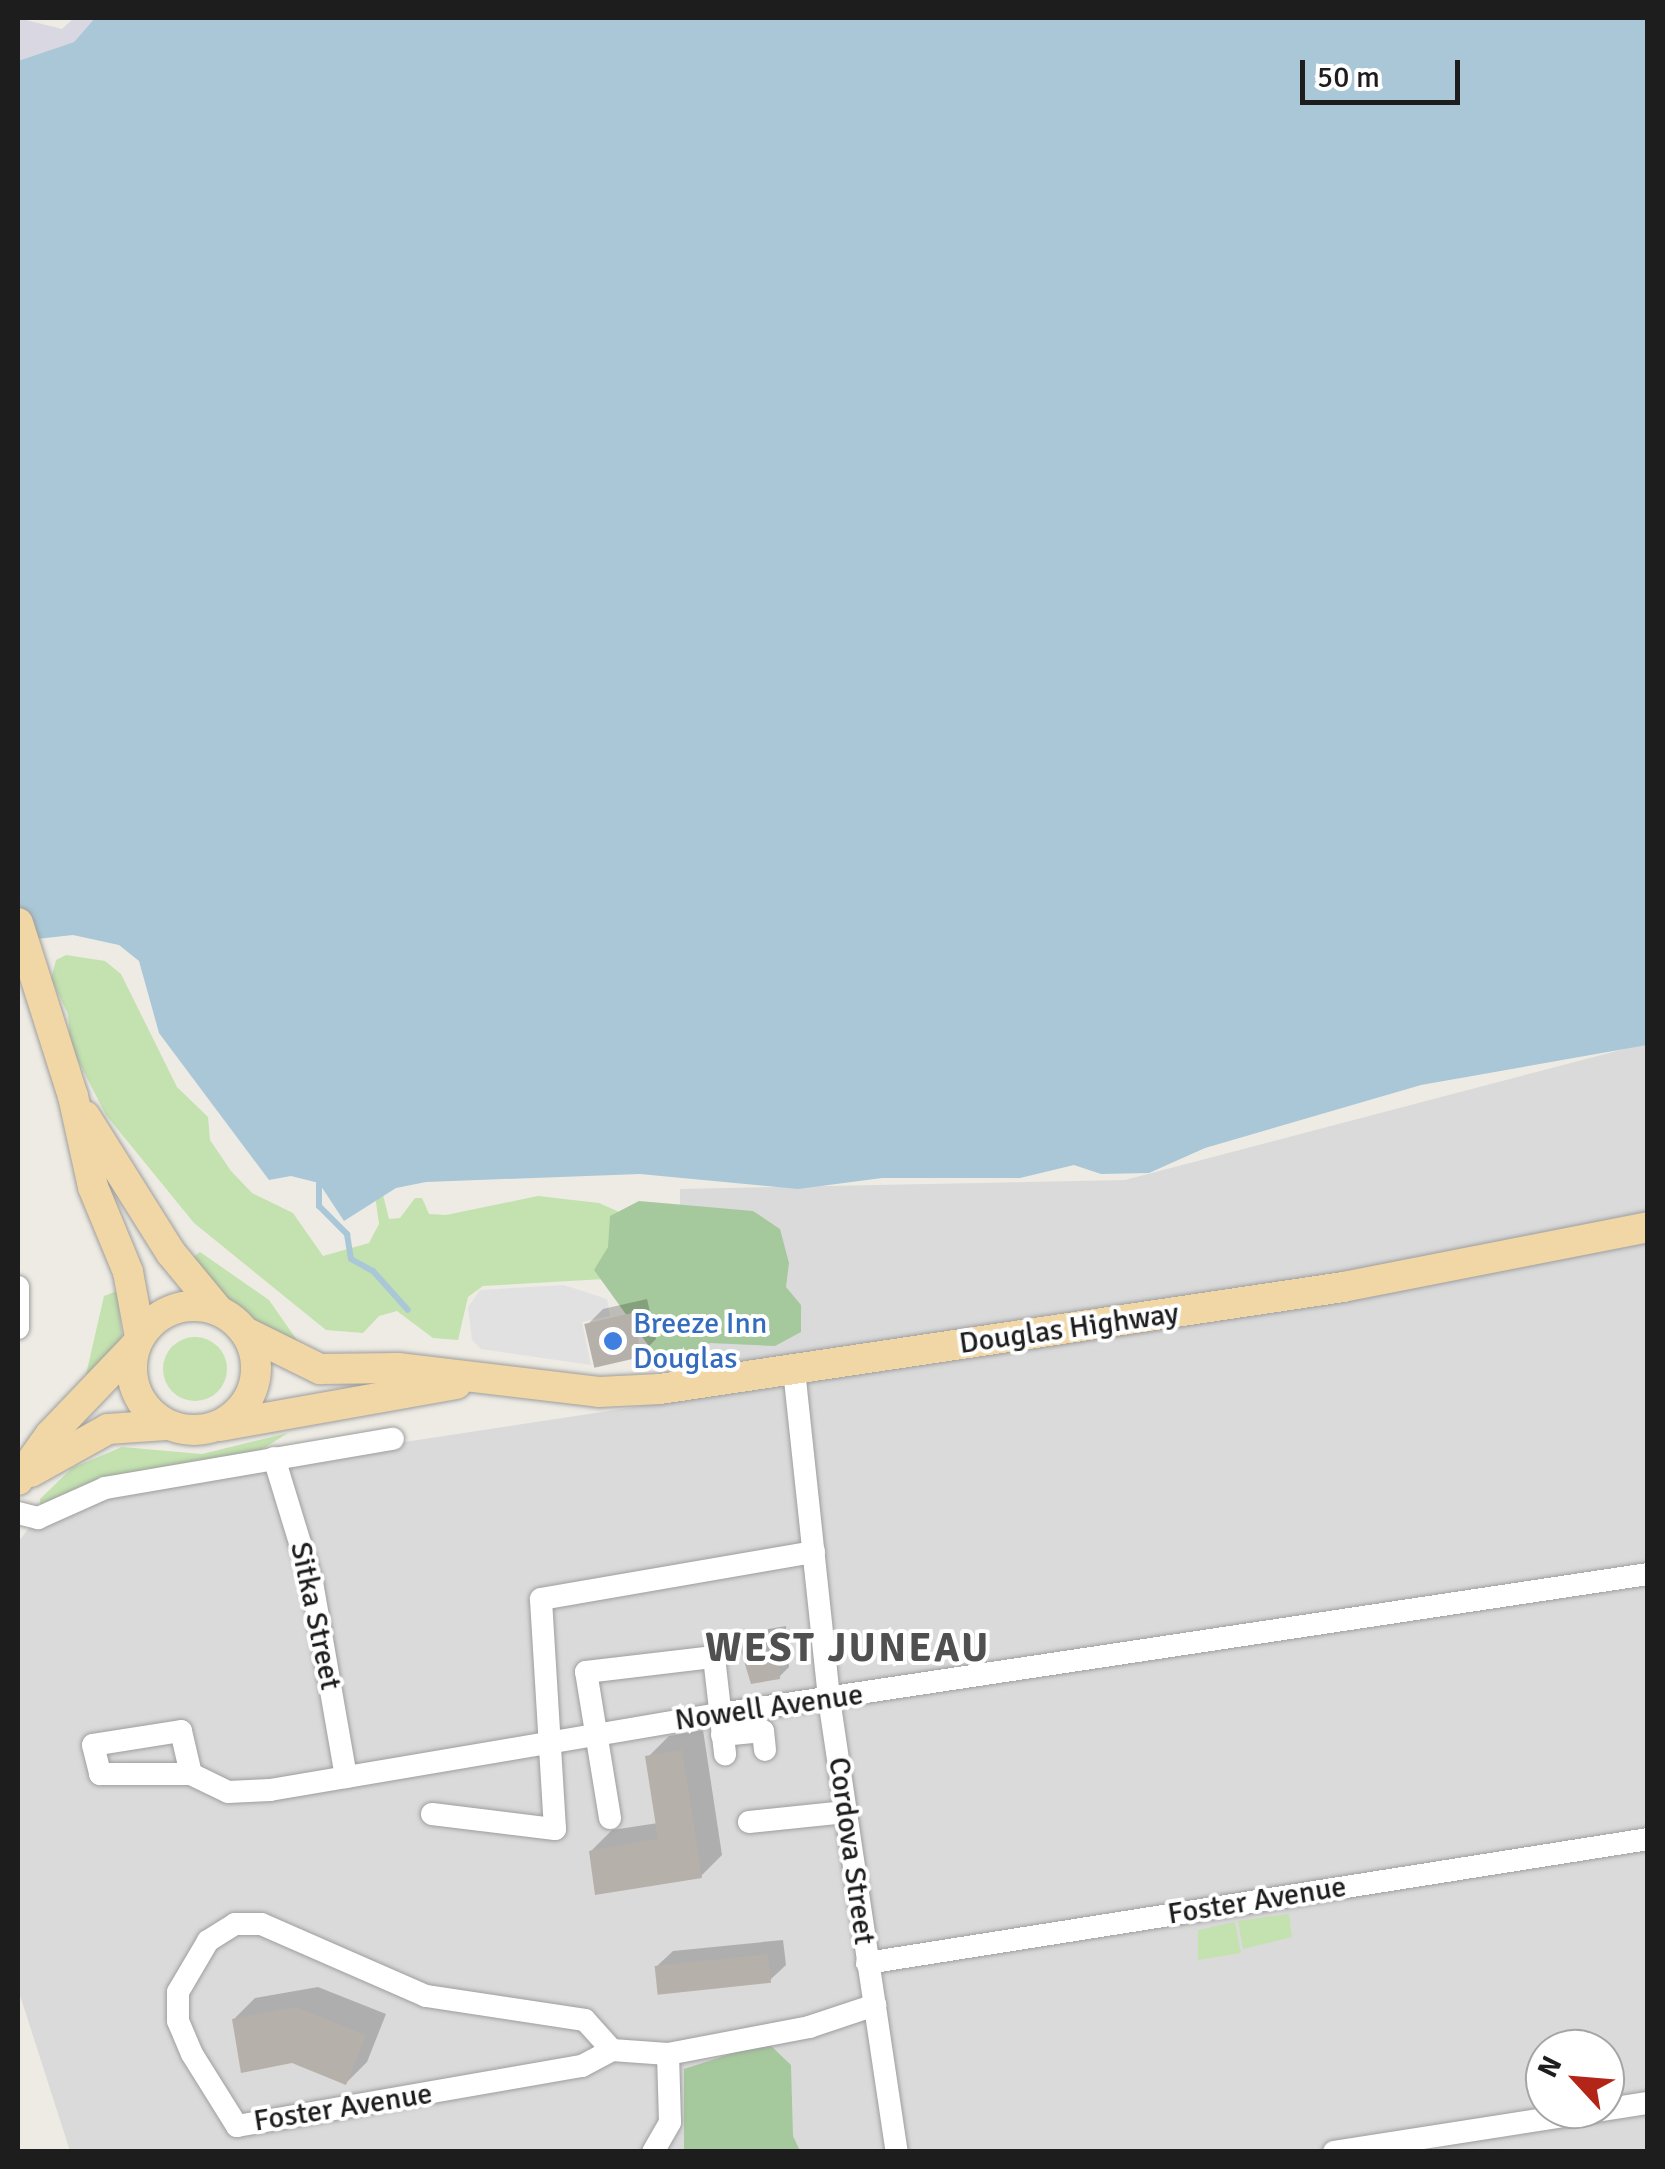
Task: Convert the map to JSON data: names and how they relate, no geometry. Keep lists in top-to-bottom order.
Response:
{
  "streets": {
    "main road": ["Douglas Highway"],
    "street": [
      "Sitka Street",
      "Nowell Avenue",
      "Cordova Street",
      "Foster Avenue"
    ]
  },
  "crossings": [
    ["Douglas Highway", "Cordova Street"],
    ["Sitka Street", "Nowell Avenue"],
    ["Nowell Avenue", "Cordova Street"],
    ["Cordova Street", "Foster Avenue"]
  ],
  "districts": ["WEST JUNEAU"],
  "places": ["Breeze Inn Douglas"],
  "scale_bar": "50 m",
  "north": "top left"
}
